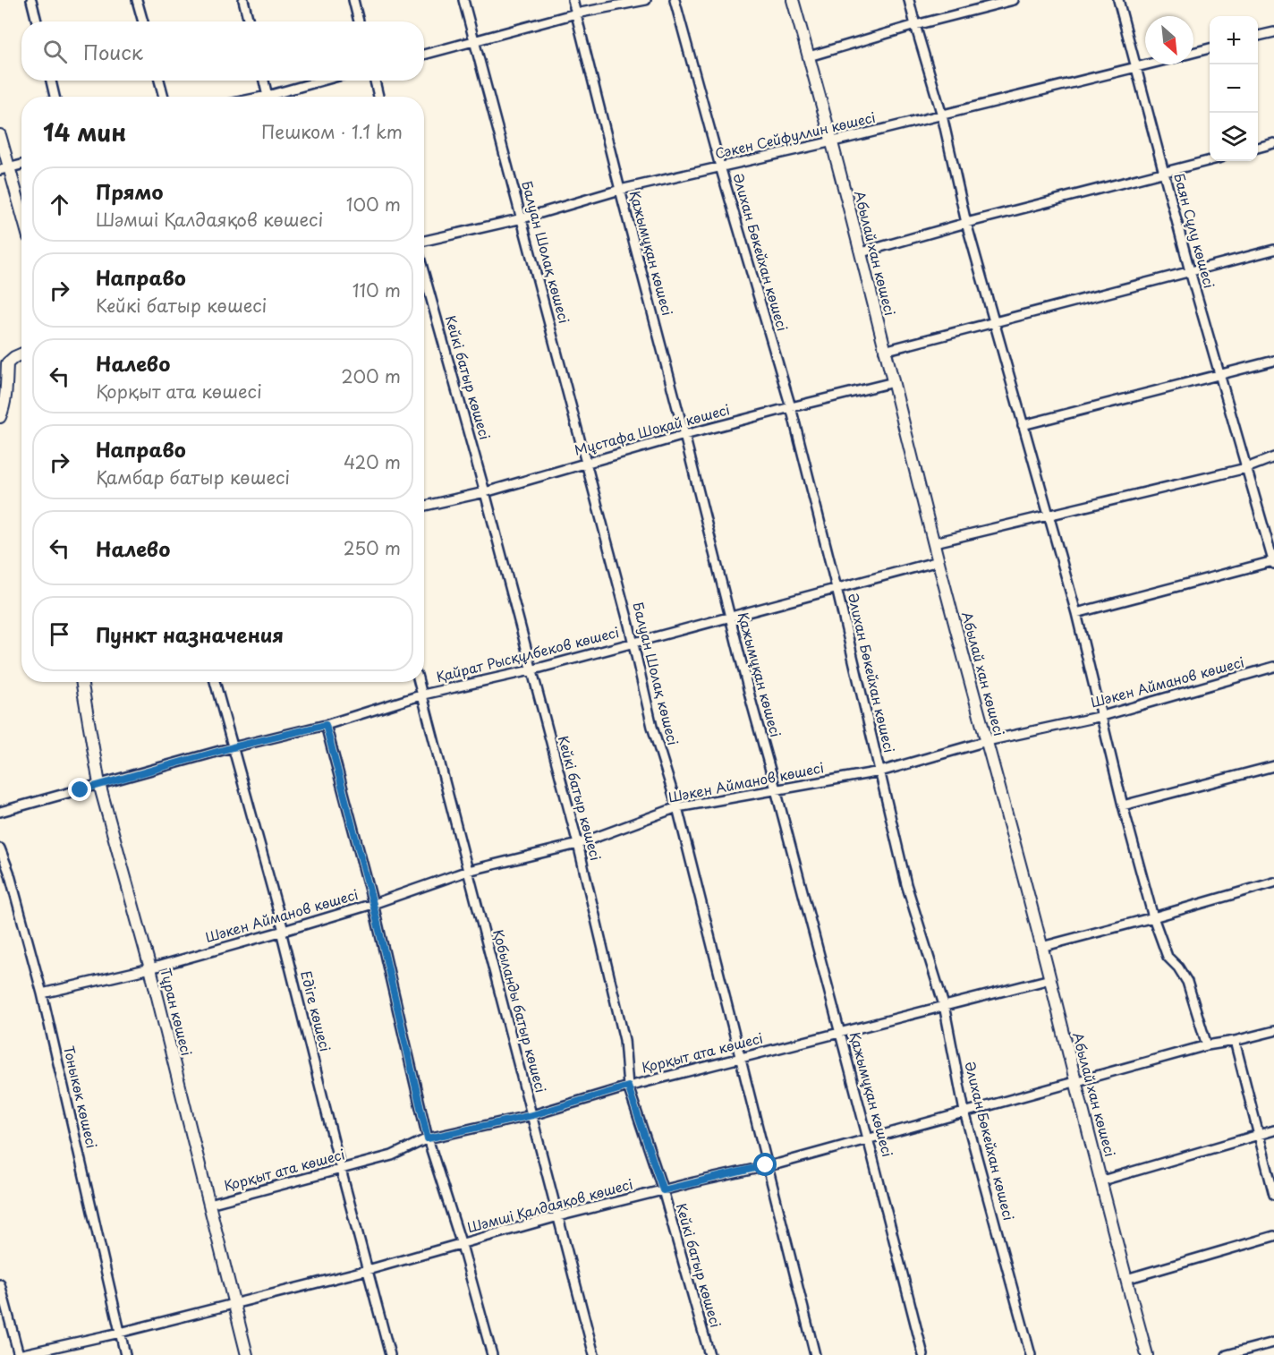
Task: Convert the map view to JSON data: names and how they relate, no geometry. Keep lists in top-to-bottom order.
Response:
{
  "streets": {
    "street": [
      "Сәкен Сейфуллин көшесі",
      "Баян Сұлу көшесі",
      "Балуан Шолақ көшесі",
      "Әлихан Бөкейхан көшесі",
      "Қажымұқан көшесі",
      "Абылай хан көшесі",
      "Кейкі батыр көшесі",
      "Мұстафа Шоқай көшесі",
      "Қайрат Рысқұлбеков көшесі",
      "Шәкен Айманов көшесі",
      "Едіге көшесі",
      "Қобыланды батыр көшесі",
      "Тұран көшесі",
      "Қорқыт ата көшесі",
      "Тоныкөк көшесі",
      "Шәмші Қалдаяқов көшесі"
    ]
  },
  "crossings": [
    ["Сәкен Сейфуллин көшесі", "Баян Сұлу көшесі"],
    ["Сәкен Сейфуллин көшесі", "Балуан Шолақ көшесі"],
    ["Сәкен Сейфуллин көшесі", "Әлихан Бөкейхан көшесі"],
    ["Сәкен Сейфуллин көшесі", "Қажымұқан көшесі"],
    ["Сәкен Сейфуллин көшесі", "Абылай хан көшесі"],
    ["Балуан Шолақ көшесі", "Мұстафа Шоқай көшесі"],
    ["Балуан Шолақ көшесі", "Қайрат Рысқұлбеков көшесі"],
    ["Балуан Шолақ көшесі", "Шәкен Айманов көшесі"],
    ["Балуан Шолақ көшесі", "Қорқыт ата көшесі"],
    ["Балуан Шолақ көшесі", "Шәмші Қалдаяқов көшесі"],
    ["Әлихан Бөкейхан көшесі", "Мұстафа Шоқай көшесі"],
    ["Әлихан Бөкейхан көшесі", "Қайрат Рысқұлбеков көшесі"],
    ["Әлихан Бөкейхан көшесі", "Шәкен Айманов көшесі"],
    ["Әлихан Бөкейхан көшесі", "Қорқыт ата көшесі"],
    ["Әлихан Бөкейхан көшесі", "Шәмші Қалдаяқов көшесі"],
    ["Қажымұқан көшесі", "Мұстафа Шоқай көшесі"],
    ["Қажымұқан көшесі", "Қайрат Рысқұлбеков көшесі"],
    ["Қажымұқан көшесі", "Шәкен Айманов көшесі"],
    ["Қажымұқан көшесі", "Қорқыт ата көшесі"],
    ["Қажымұқан көшесі", "Шәмші Қалдаяқов көшесі"],
    ["Абылай хан көшесі", "Мұстафа Шоқай көшесі"],
    ["Абылай хан көшесі", "Қайрат Рысқұлбеков көшесі"],
    ["Абылай хан көшесі", "Шәкен Айманов көшесі"],
    ["Абылай хан көшесі", "Қорқыт ата көшесі"],
    ["Абылай хан көшесі", "Шәмші Қалдаяқов көшесі"],
    ["Кейкі батыр көшесі", "Мұстафа Шоқай көшесі"],
    ["Кейкі батыр көшесі", "Қайрат Рысқұлбеков көшесі"],
    ["Кейкі батыр көшесі", "Шәкен Айманов көшесі"],
    ["Кейкі батыр көшесі", "Қорқыт ата көшесі"],
    ["Кейкі батыр көшесі", "Шәмші Қалдаяқов көшесі"],
    ["Қайрат Рысқұлбеков көшесі", "Едіге көшесі"],
    ["Қайрат Рысқұлбеков көшесі", "Қобыланды батыр көшесі"],
    ["Қайрат Рысқұлбеков көшесі", "Тұран көшесі"],
    ["Шәкен Айманов көшесі", "Едіге көшесі"],
    ["Шәкен Айманов көшесі", "Қобыланды батыр көшесі"],
    ["Шәкен Айманов көшесі", "Тұран көшесі"],
    ["Шәкен Айманов көшесі", "Тоныкөк көшесі"],
    ["Едіге көшесі", "Қорқыт ата көшесі"],
    ["Едіге көшесі", "Шәмші Қалдаяқов көшесі"],
    ["Қобыланды батыр көшесі", "Қорқыт ата көшесі"],
    ["Қобыланды батыр көшесі", "Шәмші Қалдаяқов көшесі"],
    ["Тұран көшесі", "Қорқыт ата көшесі"],
    ["Тұран көшесі", "Шәмші Қалдаяқов көшесі"],
    ["Тоныкөк көшесі", "Шәмші Қалдаяқов көшесі"]
  ],
  "north": "bottom right",
  "page": {
    "map_buttons": ["+", "−"],
    "search": "Поиск",
    "heading": ["14 мин", "Пешком · 1.1 km"],
    "list": [
      ["Прямо", "Шәмші Қалдаяқов көшесі", "100 m"],
      ["Направо", "Кейкі батыр көшесі", "110 m"],
      ["Налево", "Қорқыт ата көшесі", "200 m"],
      ["Направо", "Қамбар батыр көшесі", "420 m"],
      ["Налево", "250 m"],
      "Пункт назначения"
    ]
  }
}
